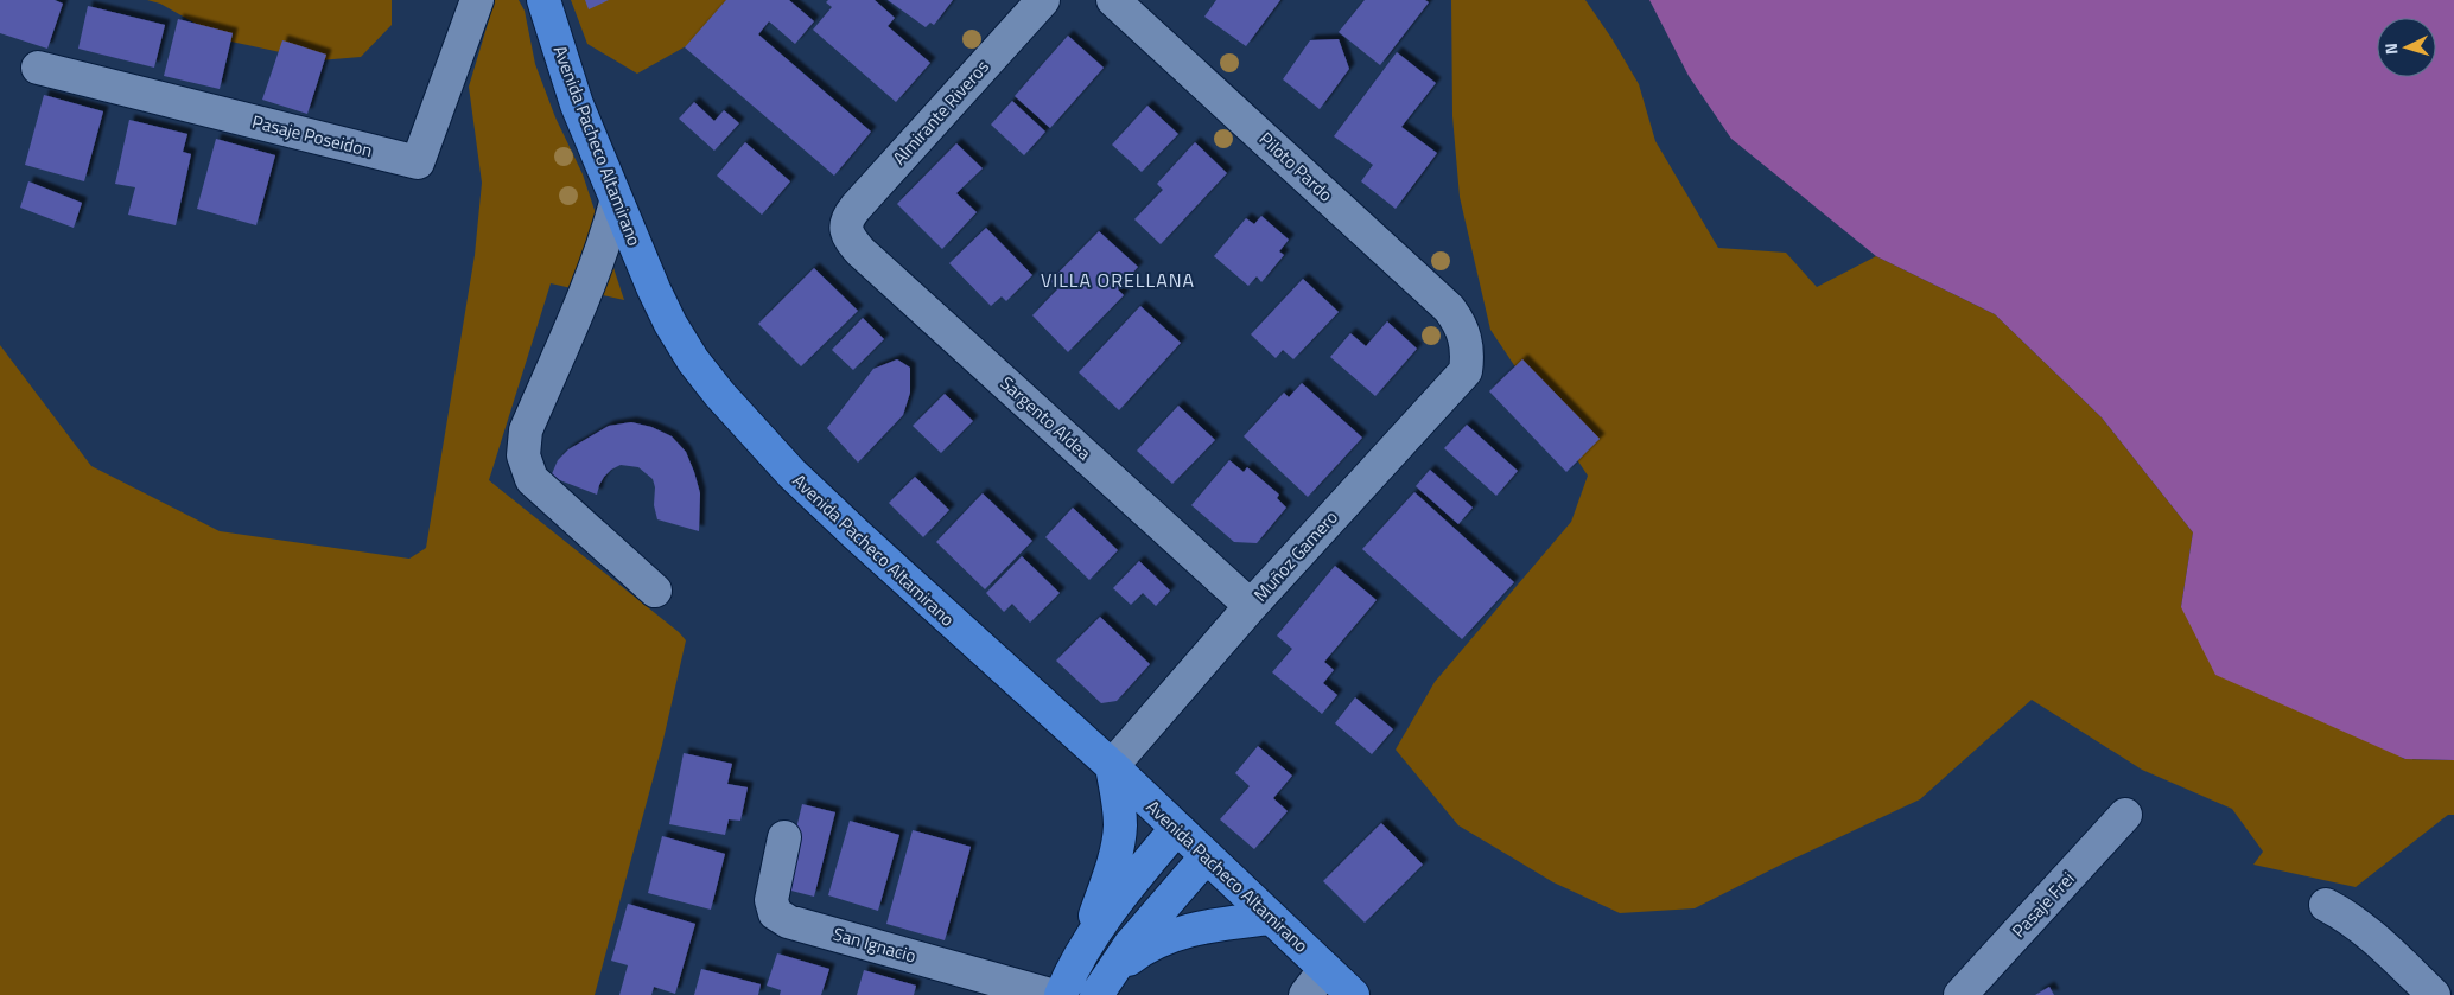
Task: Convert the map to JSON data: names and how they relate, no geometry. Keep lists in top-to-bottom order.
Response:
{
  "streets": {
    "main road": ["Avenida Pacheco Altamirano"],
    "street": [
      "Almirante Riveros",
      "Pasaje Poseidon",
      "Piloto Pardo",
      "Sargento Aldea",
      "Muñoz Gamero",
      "Pasaje Frei",
      "San Ignacio"
    ]
  },
  "crossings": [
    ["Almirante Riveros", "Sargento Aldea"],
    ["Avenida Pacheco Altamirano", "Muñoz Gamero"],
    ["Piloto Pardo", "Muñoz Gamero"],
    ["Sargento Aldea", "Muñoz Gamero"]
  ],
  "districts": ["VILLA ORELLANA"],
  "north": "left"
}
